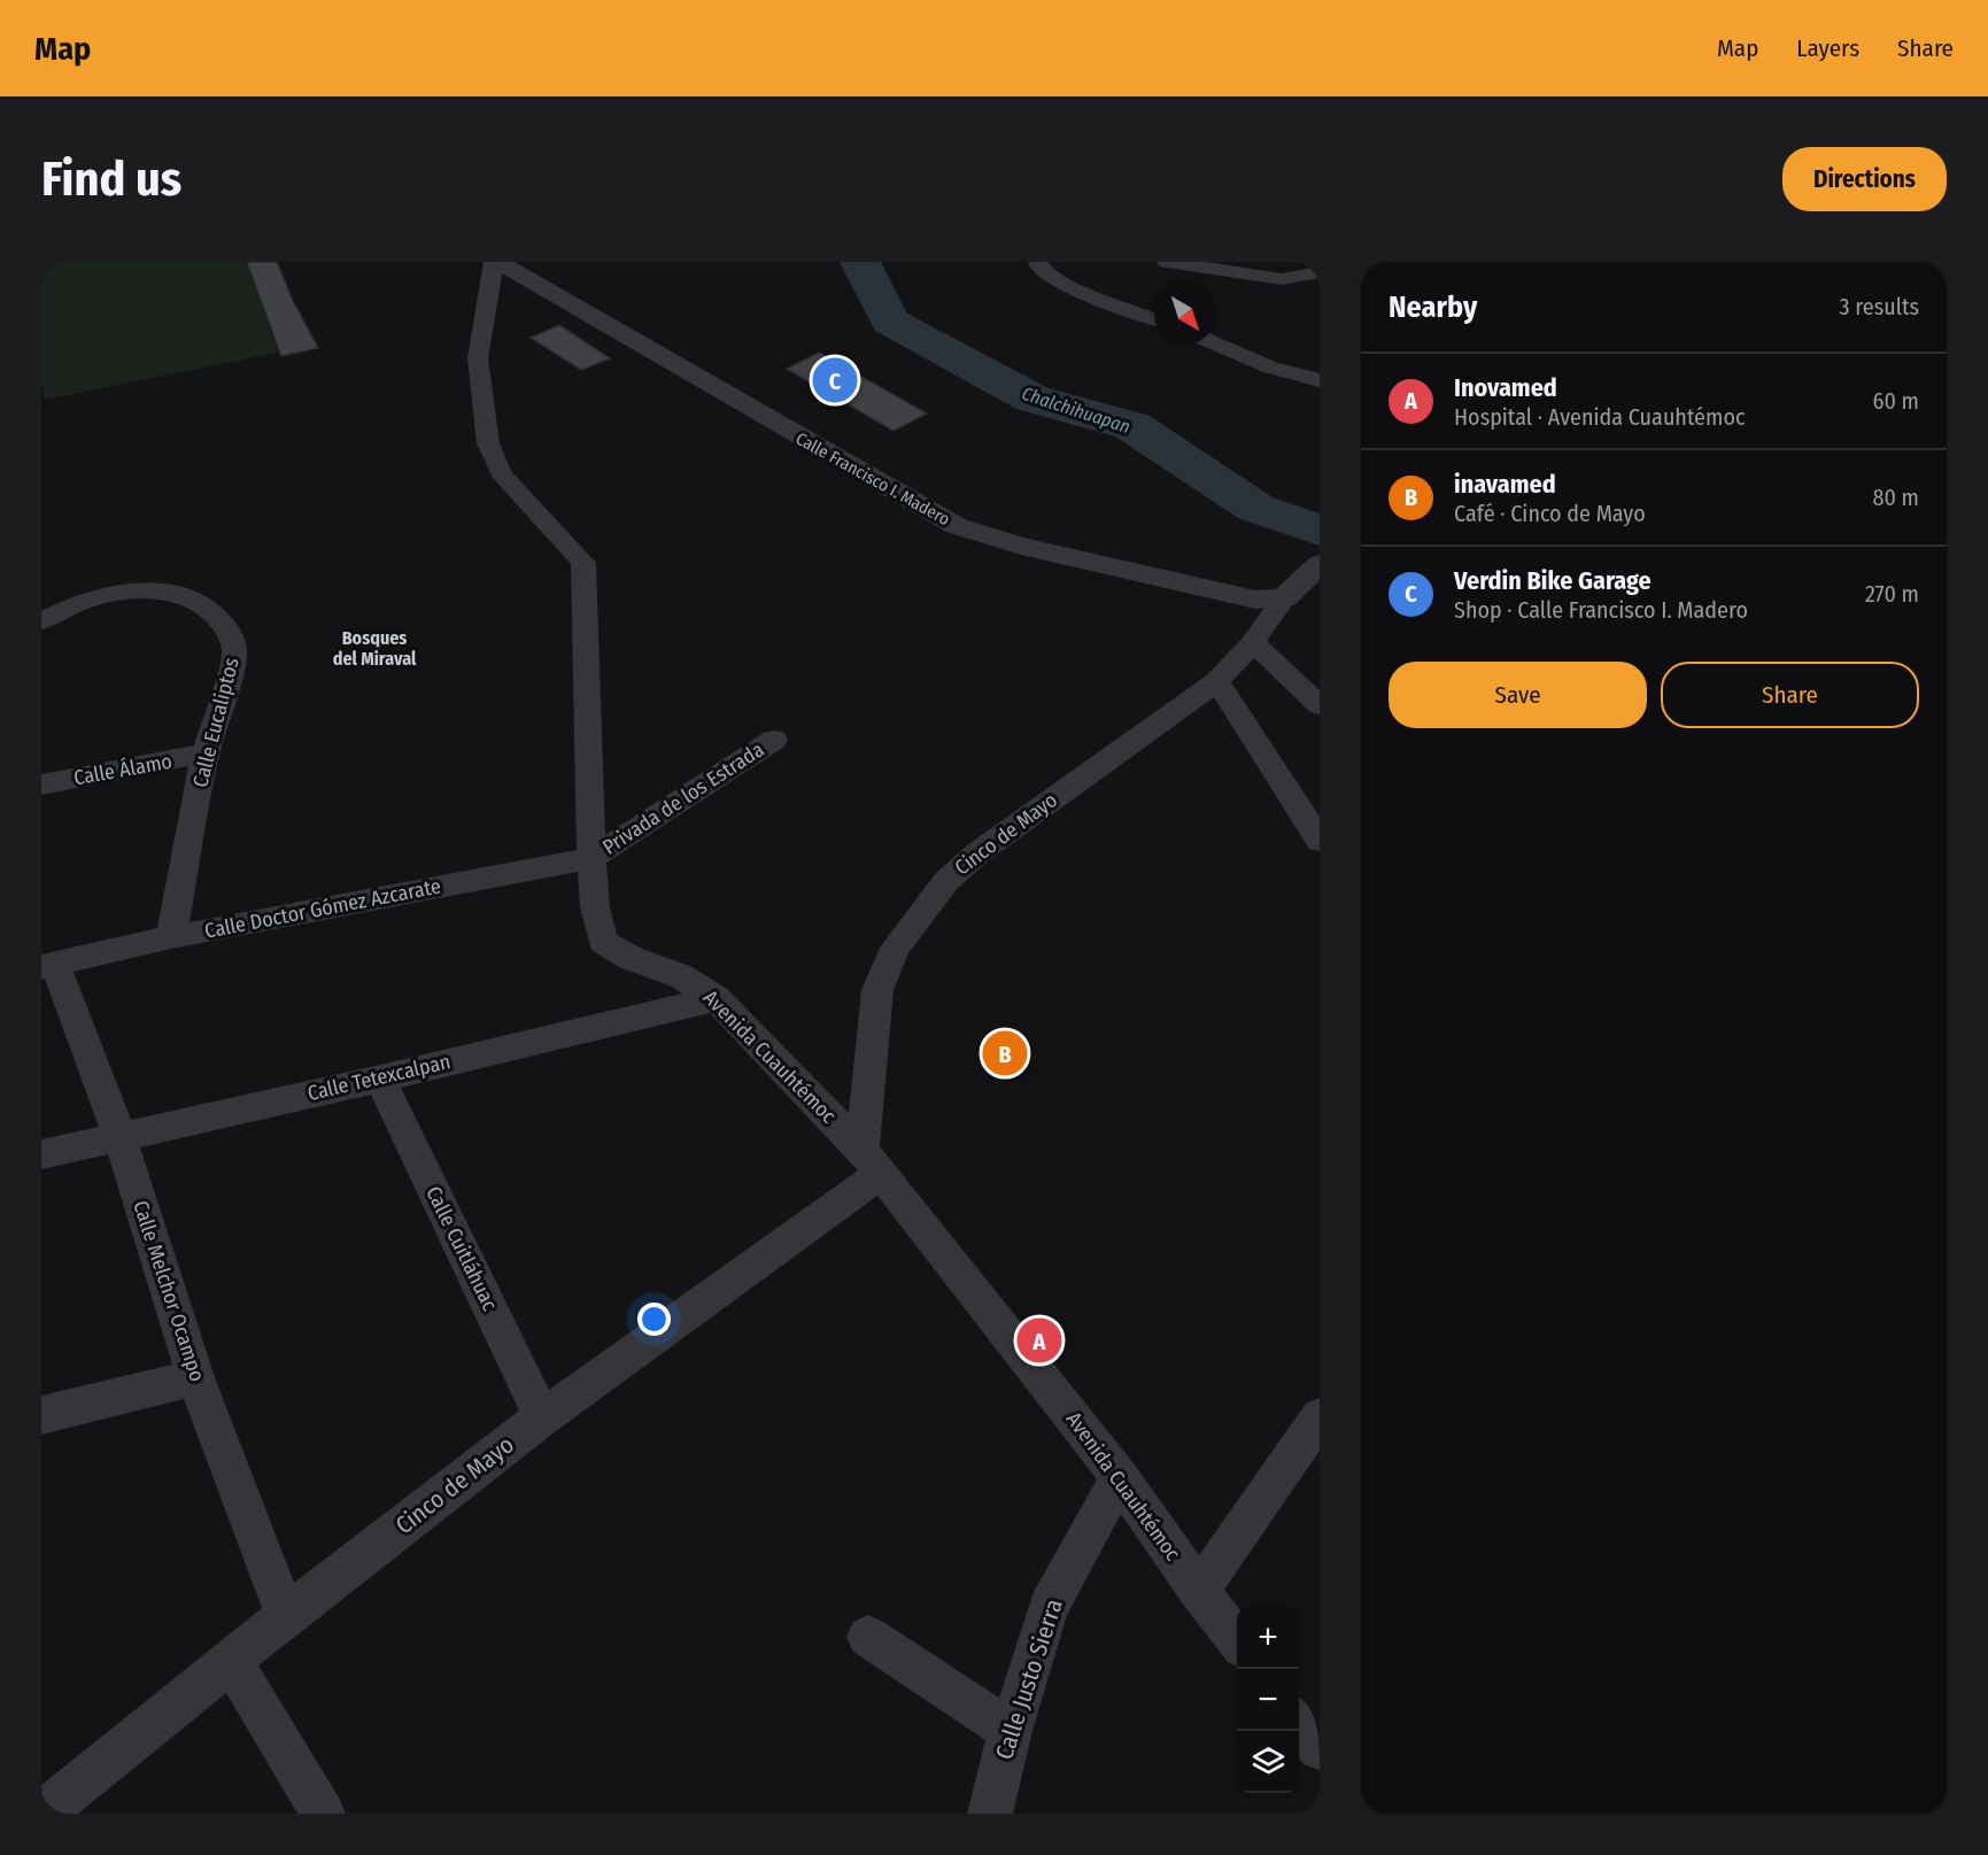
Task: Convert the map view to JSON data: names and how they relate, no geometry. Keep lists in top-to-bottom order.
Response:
{
  "streets": {
    "street": [
      "Calle Francisco I. Madero",
      "Calle Eucaliptos",
      "Calle Álamo",
      "Privada de los Estrada",
      "Cinco de Mayo",
      "Calle Doctor Gómez Azcarate",
      "Avenida Cuauhtémoc",
      "Calle Tetexcalpan",
      "Calle Cuitláhuac",
      "Calle Melchor Ocampo",
      "Calle Justo Sierra"
    ]
  },
  "crossings": [
    ["Calle Francisco I. Madero", "Cinco de Mayo"],
    ["Calle Francisco I. Madero", "Avenida Cuauhtémoc"],
    ["Calle Eucaliptos", "Calle Álamo"],
    ["Calle Eucaliptos", "Calle Doctor Gómez Azcarate"],
    ["Privada de los Estrada", "Calle Doctor Gómez Azcarate"],
    ["Privada de los Estrada", "Avenida Cuauhtémoc"],
    ["Cinco de Mayo", "Avenida Cuauhtémoc"],
    ["Cinco de Mayo", "Calle Cuitláhuac"],
    ["Cinco de Mayo", "Calle Melchor Ocampo"],
    ["Calle Doctor Gómez Azcarate", "Avenida Cuauhtémoc"],
    ["Calle Doctor Gómez Azcarate", "Calle Melchor Ocampo"],
    ["Avenida Cuauhtémoc", "Calle Tetexcalpan"],
    ["Avenida Cuauhtémoc", "Calle Justo Sierra"],
    ["Calle Tetexcalpan", "Calle Cuitláhuac"],
    ["Calle Tetexcalpan", "Calle Melchor Ocampo"]
  ],
  "districts": ["Bosques del Miraval"],
  "water": ["Chalchihuapan"],
  "north": "bottom right",
  "page": {
    "header": "Map",
    "nav": ["Map", "Layers", "Share"],
    "buttons": [
      "Directions",
      ["Save", "Share"]
    ],
    "title": "Find us",
    "heading": ["Nearby", "3 results"],
    "list": [
      {
        "mark": "A",
        "name": "Inovamed",
        "note": "Hospital · Avenida Cuauhtémoc",
        "value": "60 m"
      },
      {
        "mark": "B",
        "name": "inavamed",
        "note": "Café · Cinco de Mayo",
        "value": "80 m"
      },
      {
        "mark": "C",
        "name": "Verdin Bike Garage",
        "note": "Shop · Calle Francisco I. Madero",
        "value": "270 m"
      }
    ],
    "pins": ["C", "B", "A"],
    "map_buttons": ["+", "−"]
  }
}
